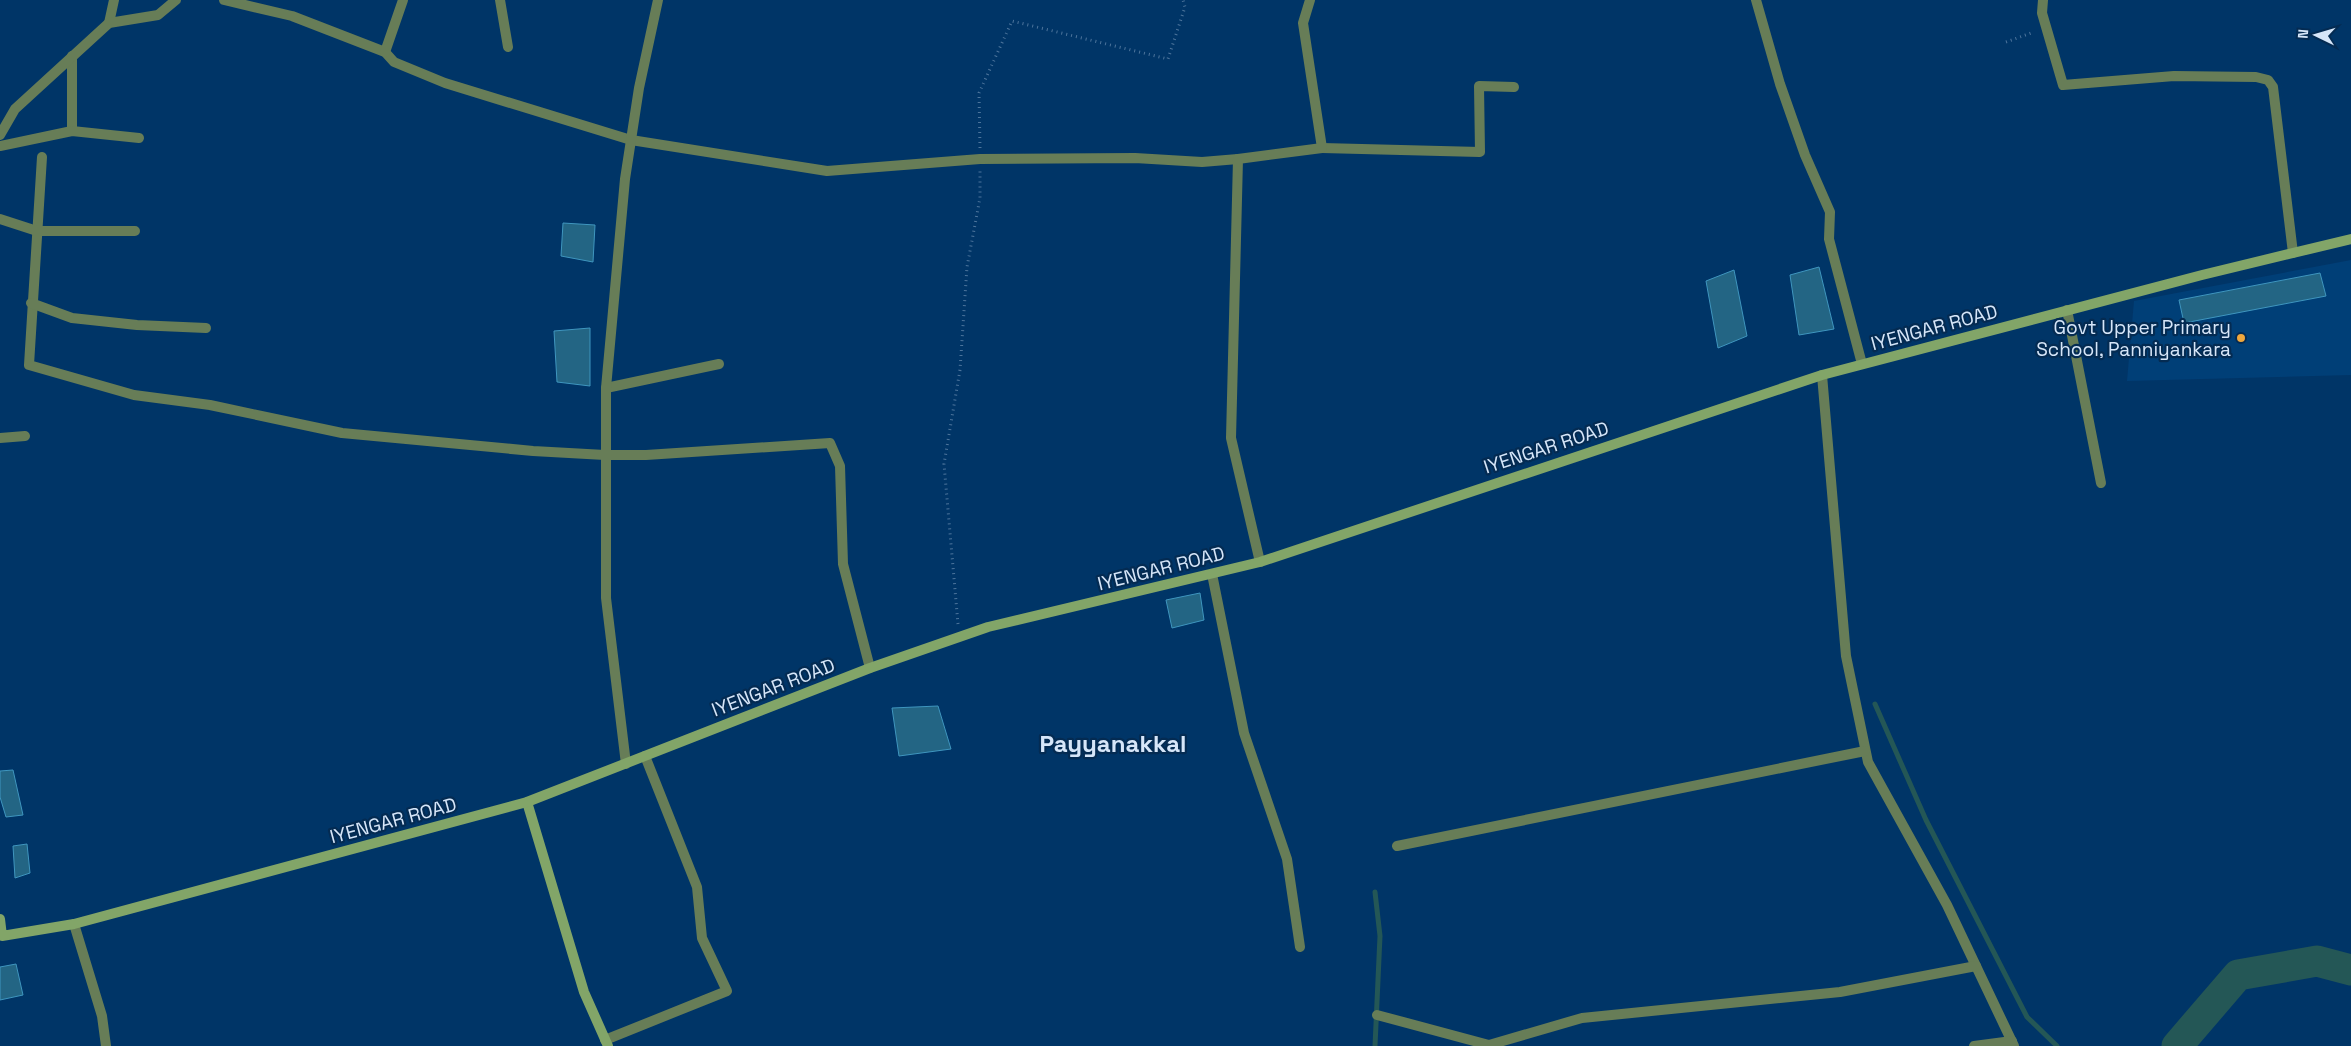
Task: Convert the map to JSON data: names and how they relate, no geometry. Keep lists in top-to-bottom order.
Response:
{
  "streets": {
    "main road": ["IYENGAR ROAD"]
  },
  "districts": ["Payyanakkal"],
  "places": ["Govt Upper Primary School, Panniyankara"],
  "north": "left"
}
